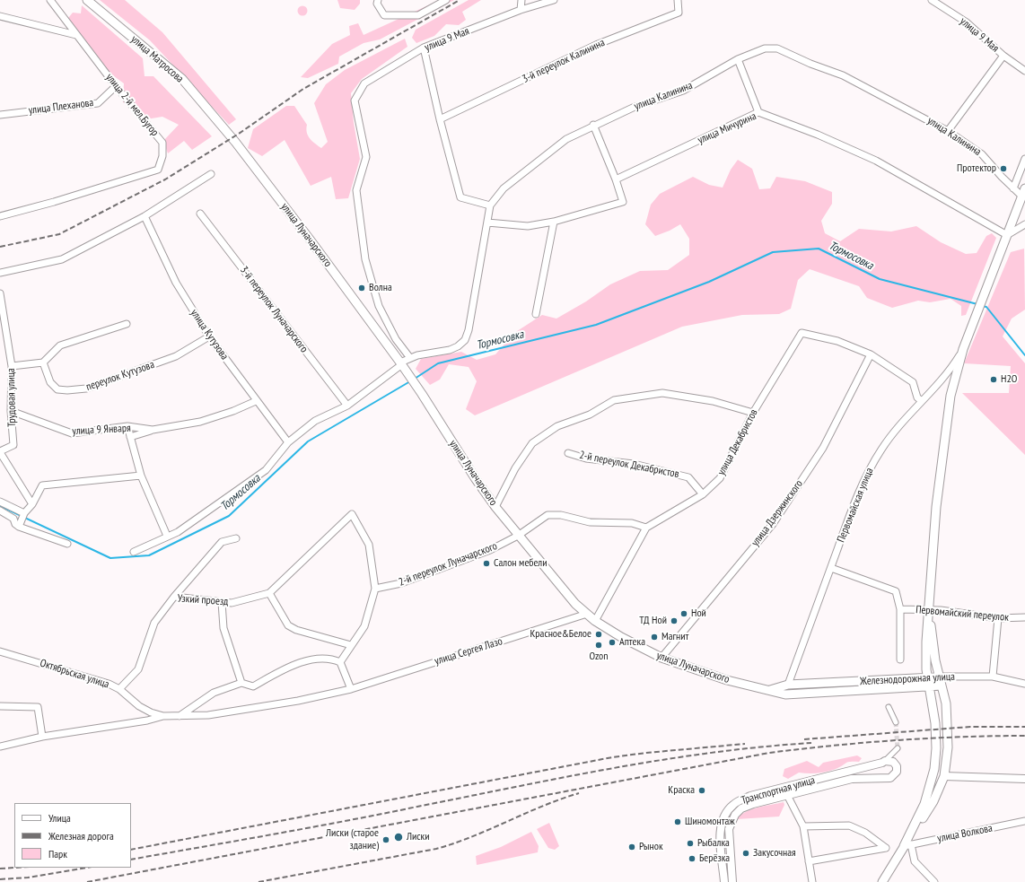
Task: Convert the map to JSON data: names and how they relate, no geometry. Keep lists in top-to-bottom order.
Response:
{
  "streets": {
    "main road": [
      "улица Матросова",
      "улица Луначарского",
      "Первомайская улица",
      "Железнодорожная улица"
    ],
    "street": [
      "улица 9 Мая",
      "3-й переулок Калинина",
      "улица Калинина",
      "улица 2-й мел.Бугор",
      "улица Плеханова",
      "улица Мичурина",
      "3-й переулок Луначарского",
      "улица Кутузова",
      "переулок Кутузова",
      "Трудовая улица",
      "улица 9 Января",
      "улица Декабристов",
      "2-й переулок Декабристов",
      "улица Дзержинского",
      "2-й переулок Луначарского",
      "Узкий проезд",
      "Первомайский переулок",
      "улица Сергея Лазо",
      "Октябрьская улица",
      "Транспортная улица",
      "улица Волкова"
    ]
  },
  "crossings": [
    ["улица 9 Мая", "улица Калинина"],
    ["улица Матросова", "улица Луначарского"],
    ["улица Калинина", "улица Луначарского"],
    ["улица Калинина", "3-й переулок Луначарского"],
    ["улица Калинина", "улица Кутузова"],
    ["улица Калинина", "Первомайская улица"],
    ["улица 2-й мел.Бугор", "улица Плеханова"],
    ["улица Мичурина", "Первомайская улица"],
    ["улица Луначарского", "улица Дзержинского"],
    ["улица Луначарского", "2-й переулок Луначарского"],
    ["улица Луначарского", "улица Сергея Лазо"],
    ["улица Луначарского", "Железнодорожная улица"],
    ["улица Кутузова", "переулок Кутузова"],
    ["улица Кутузова", "улица 9 Января"],
    ["Трудовая улица", "улица 9 Января"],
    ["улица Декабристов", "2-й переулок Декабристов"],
    ["улица Декабристов", "улица Дзержинского"],
    ["улица Декабристов", "2-й переулок Луначарского"],
    ["Первомайская улица", "Первомайский переулок"],
    ["Первомайская улица", "Железнодорожная улица"],
    ["Первомайская улица", "улица Волкова"],
    ["Узкий проезд", "Октябрьская улица"],
    ["улица Сергея Лазо", "Октябрьская улица"]
  ],
  "water": ["Тормосовка"],
  "places": [
    "Протектор",
    "Волна",
    "H2O",
    "Салон мебели",
    "Ной",
    "ТД Ной",
    "Красное&Белое",
    "Магнит",
    "Аптека",
    "Ozon",
    "Краска",
    "Шиномонтаж",
    "Лиски",
    "Лиски (старое здание)",
    "Рыбалка",
    "Рынок",
    "Закусочная",
    "Берёзка"
  ],
  "legend": ["Улица", "Железная дорога", "Парк"]
}
